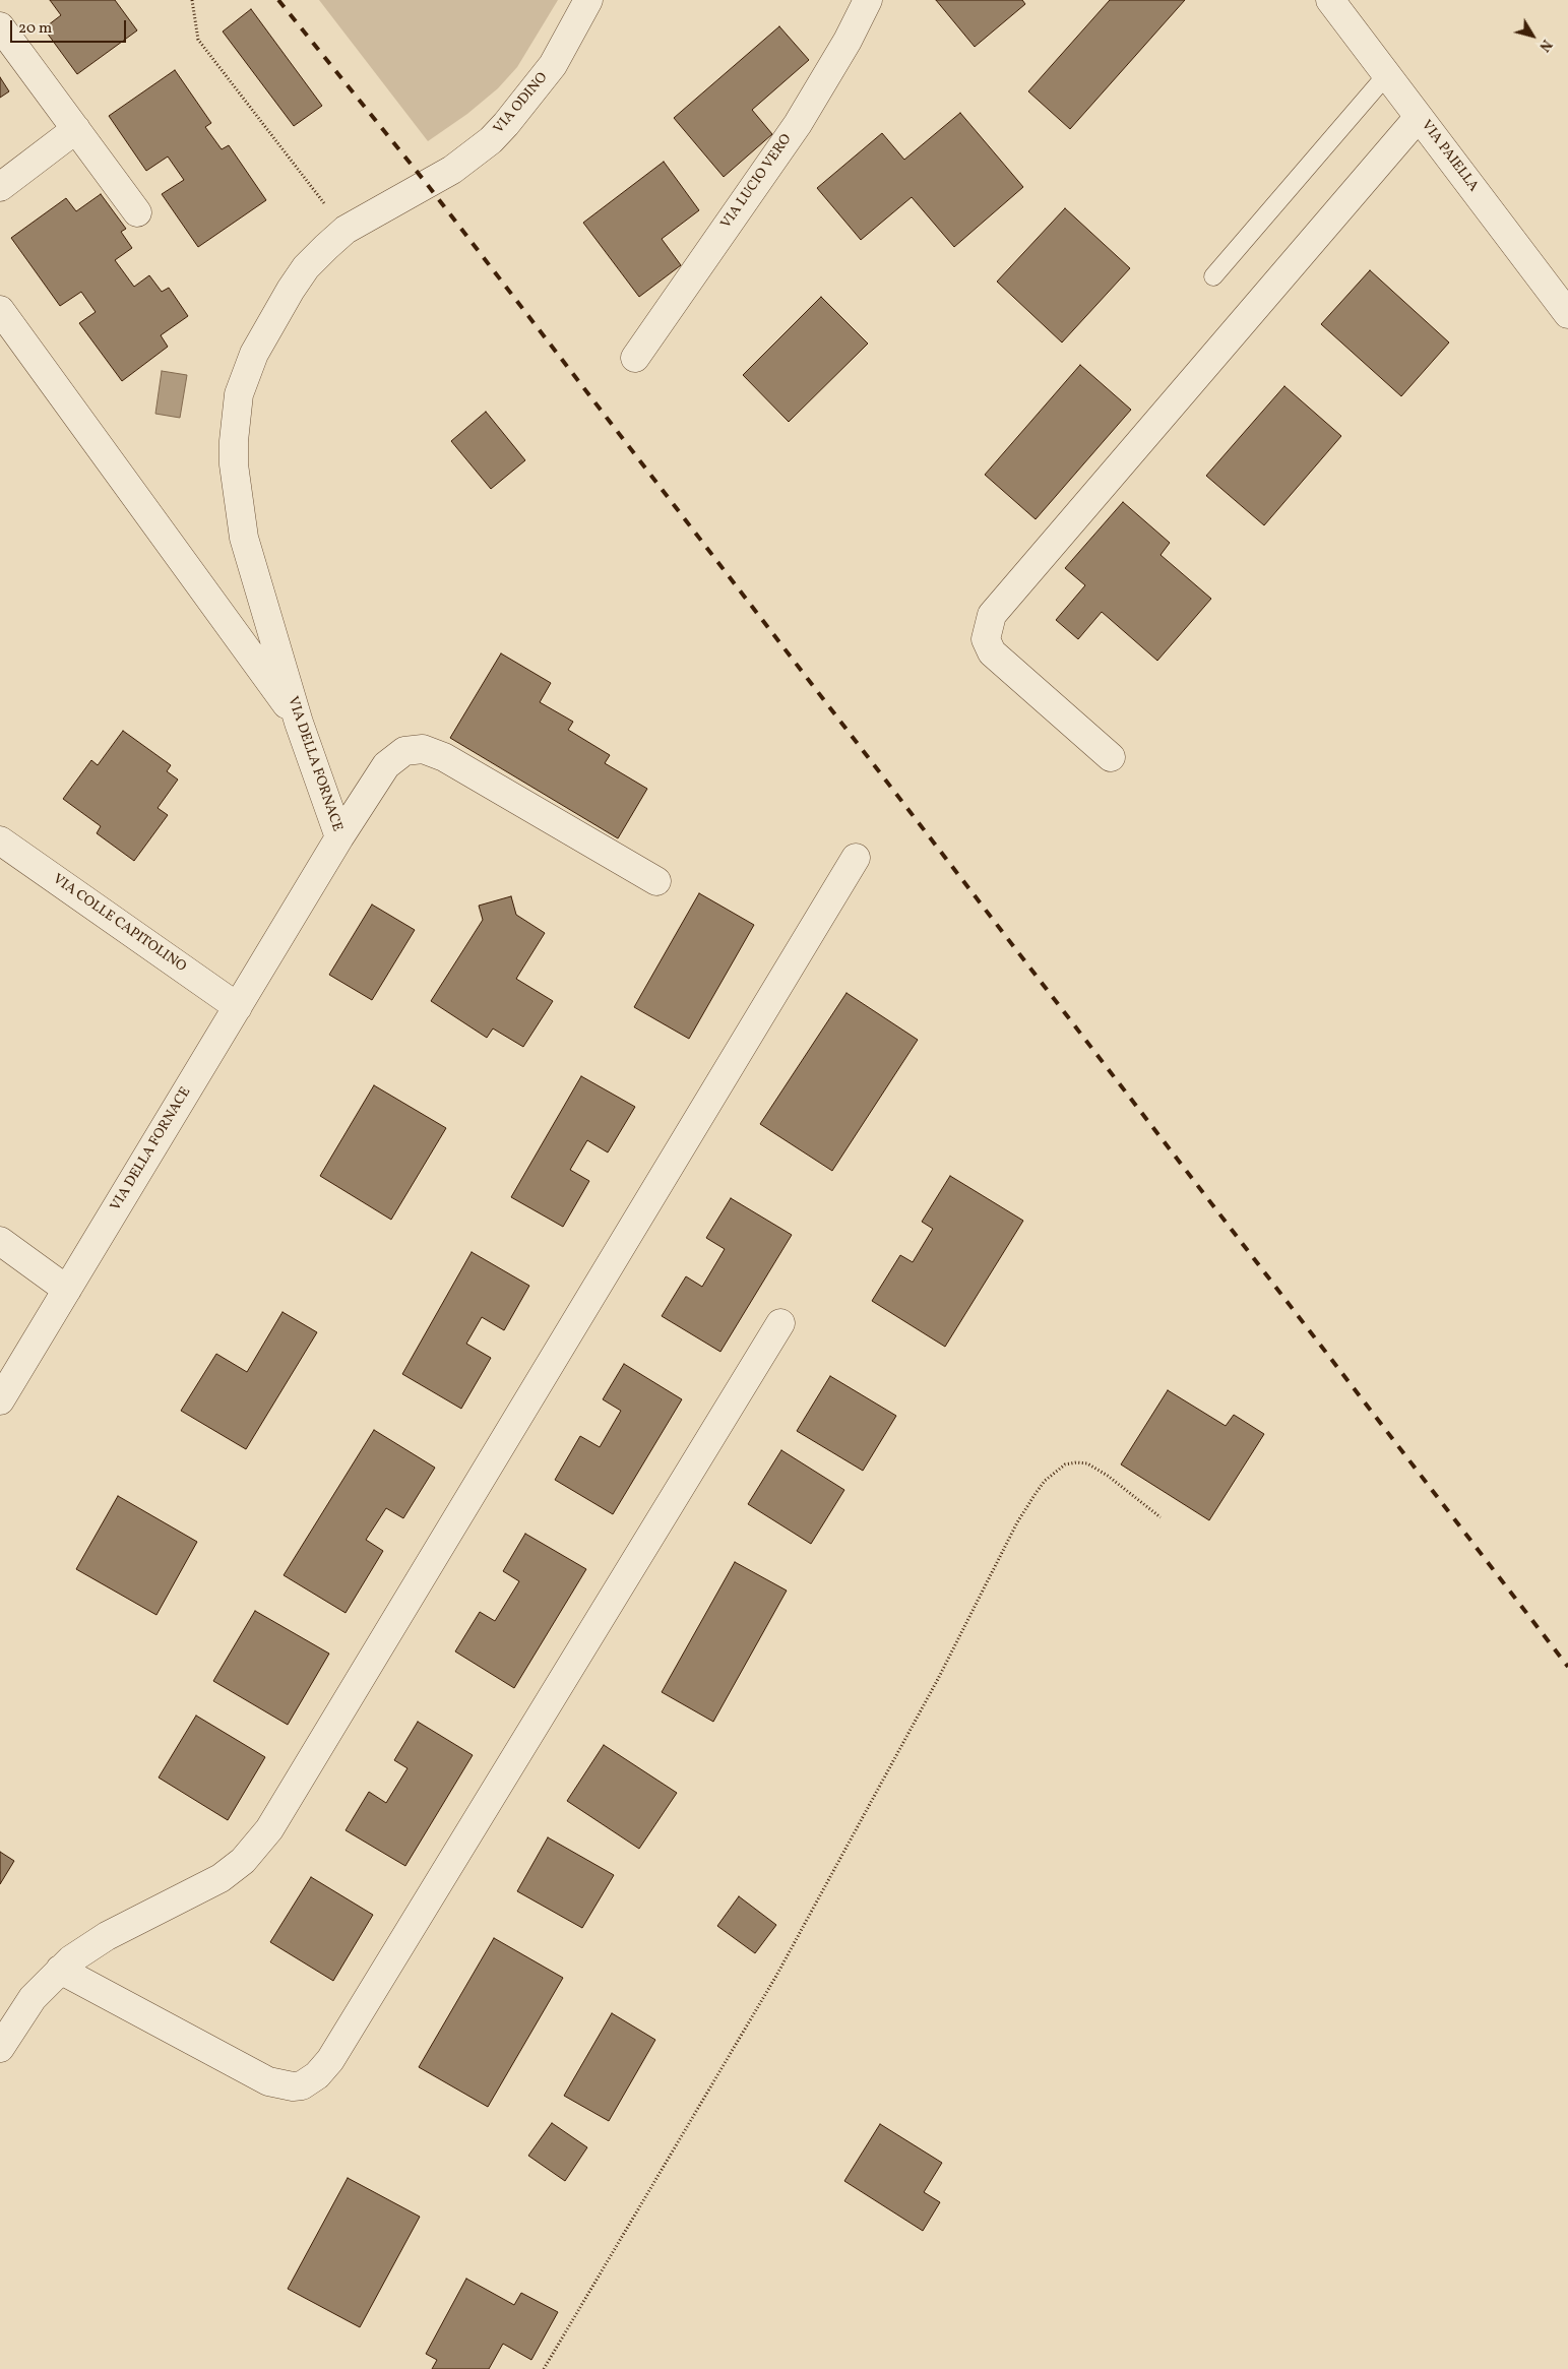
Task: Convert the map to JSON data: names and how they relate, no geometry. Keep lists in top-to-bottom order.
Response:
{
  "streets": {
    "street": [
      "VIA ODINO",
      "VIA PAIELLA",
      "VIA LUCIO VERO",
      "VIA DELLA FORNACE",
      "VIA COLLE CAPITOLINO"
    ]
  },
  "crossings": [
    ["VIA ODINO", "VIA DELLA FORNACE"],
    ["VIA DELLA FORNACE", "VIA COLLE CAPITOLINO"]
  ],
  "scale_bar": "20 m",
  "north": "bottom right"
}
